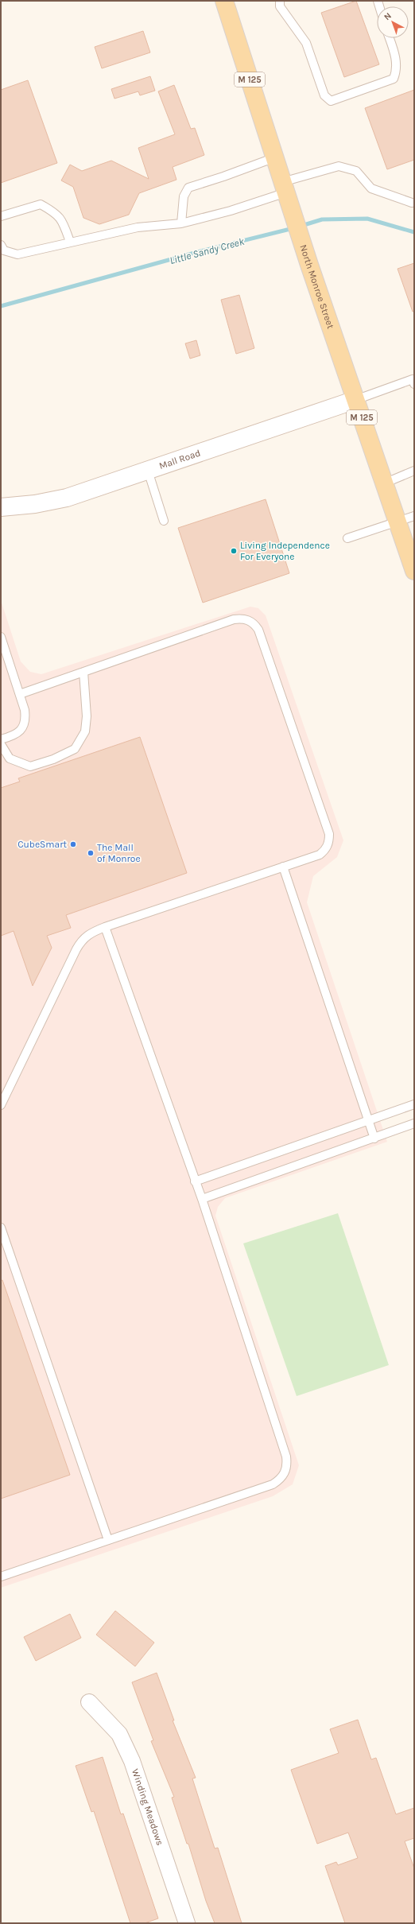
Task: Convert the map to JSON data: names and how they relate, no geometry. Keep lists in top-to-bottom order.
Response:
{
  "streets": {
    "main road": ["M 125", "North Monroe Street"],
    "street": ["Mall Road", "Winding Meadows"]
  },
  "crossings": [
    ["North Monroe Street", "Mall Road"]
  ],
  "water": ["Little Sandy Creek"],
  "places": ["Living Independence For Everyone", "CubeSmart", "The Mall of Monroe"],
  "north": "top left"
}
